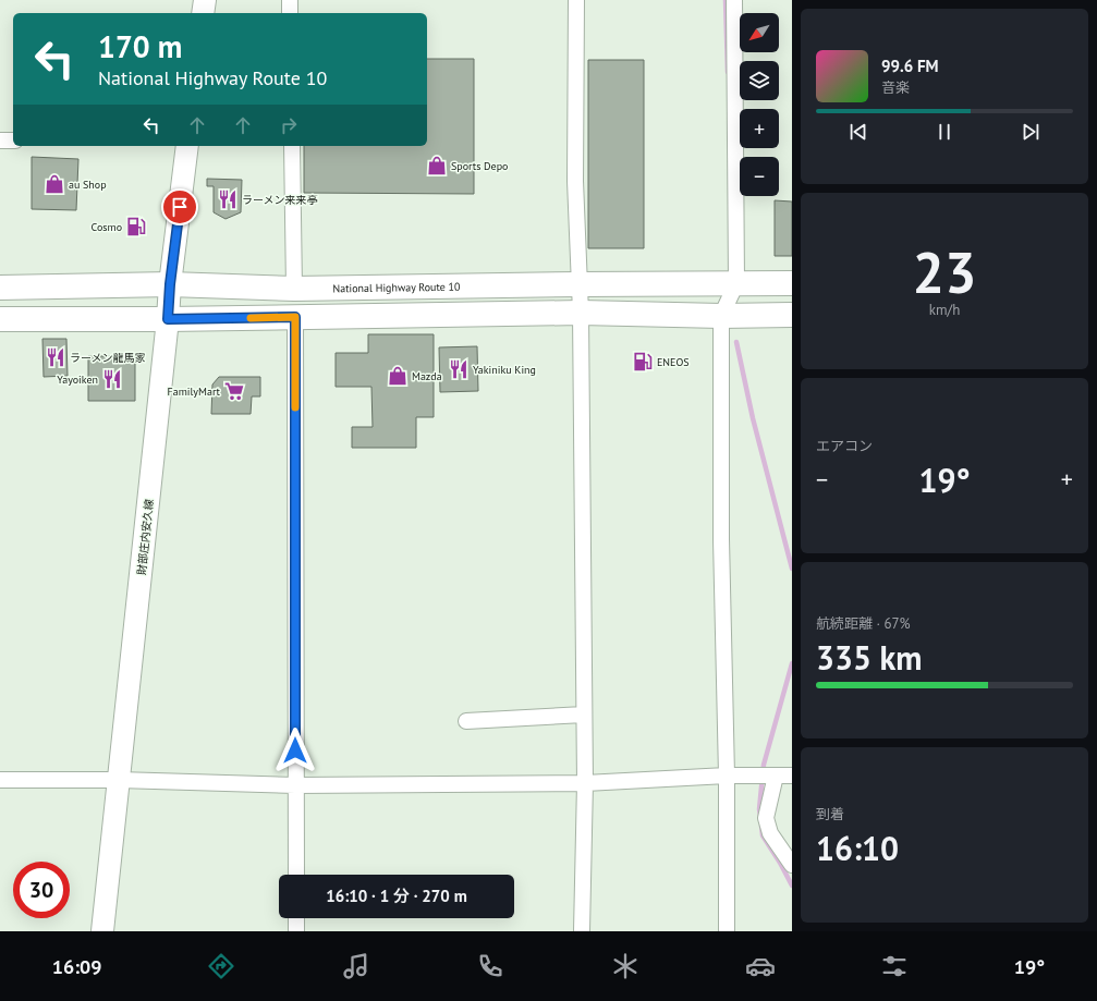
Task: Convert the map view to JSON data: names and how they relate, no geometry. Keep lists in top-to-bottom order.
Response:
{
  "streets": {
    "highway": ["National Highway Route 10"],
    "main road": ["財部庄内安久線"]
  },
  "crossings": [
    ["National Highway Route 10", "財部庄内安久線"]
  ],
  "places": {
    "shop": ["Sports Depo", "au Shop", "Mazda"],
    "restaurant": [
      "ラーメン来来亭",
      "ラーメン龍馬家",
      "Yakiniku King",
      "Yayoiken"
    ],
    "fuel station": ["Cosmo", "ENEOS"],
    "supermarket": ["FamilyMart"]
  },
  "north": "bottom left",
  "page": {
    "map_buttons": ["+", "−"],
    "turn": ["170 m", "National Highway Route 10"],
    "song": ["99.6 FM", "音楽"],
    "tile": [
      ["23", "km/h"],
      "エアコン",
      ["航続距離 · 67%", "335 km"],
      ["到着", "16:10"]
    ],
    "heat": ["−", "19°", "+"],
    "limit": "30",
    "trip": "16:10 · 1 分 · 270 m",
    "tabs": ["16:09", "19°"]
  }
}
